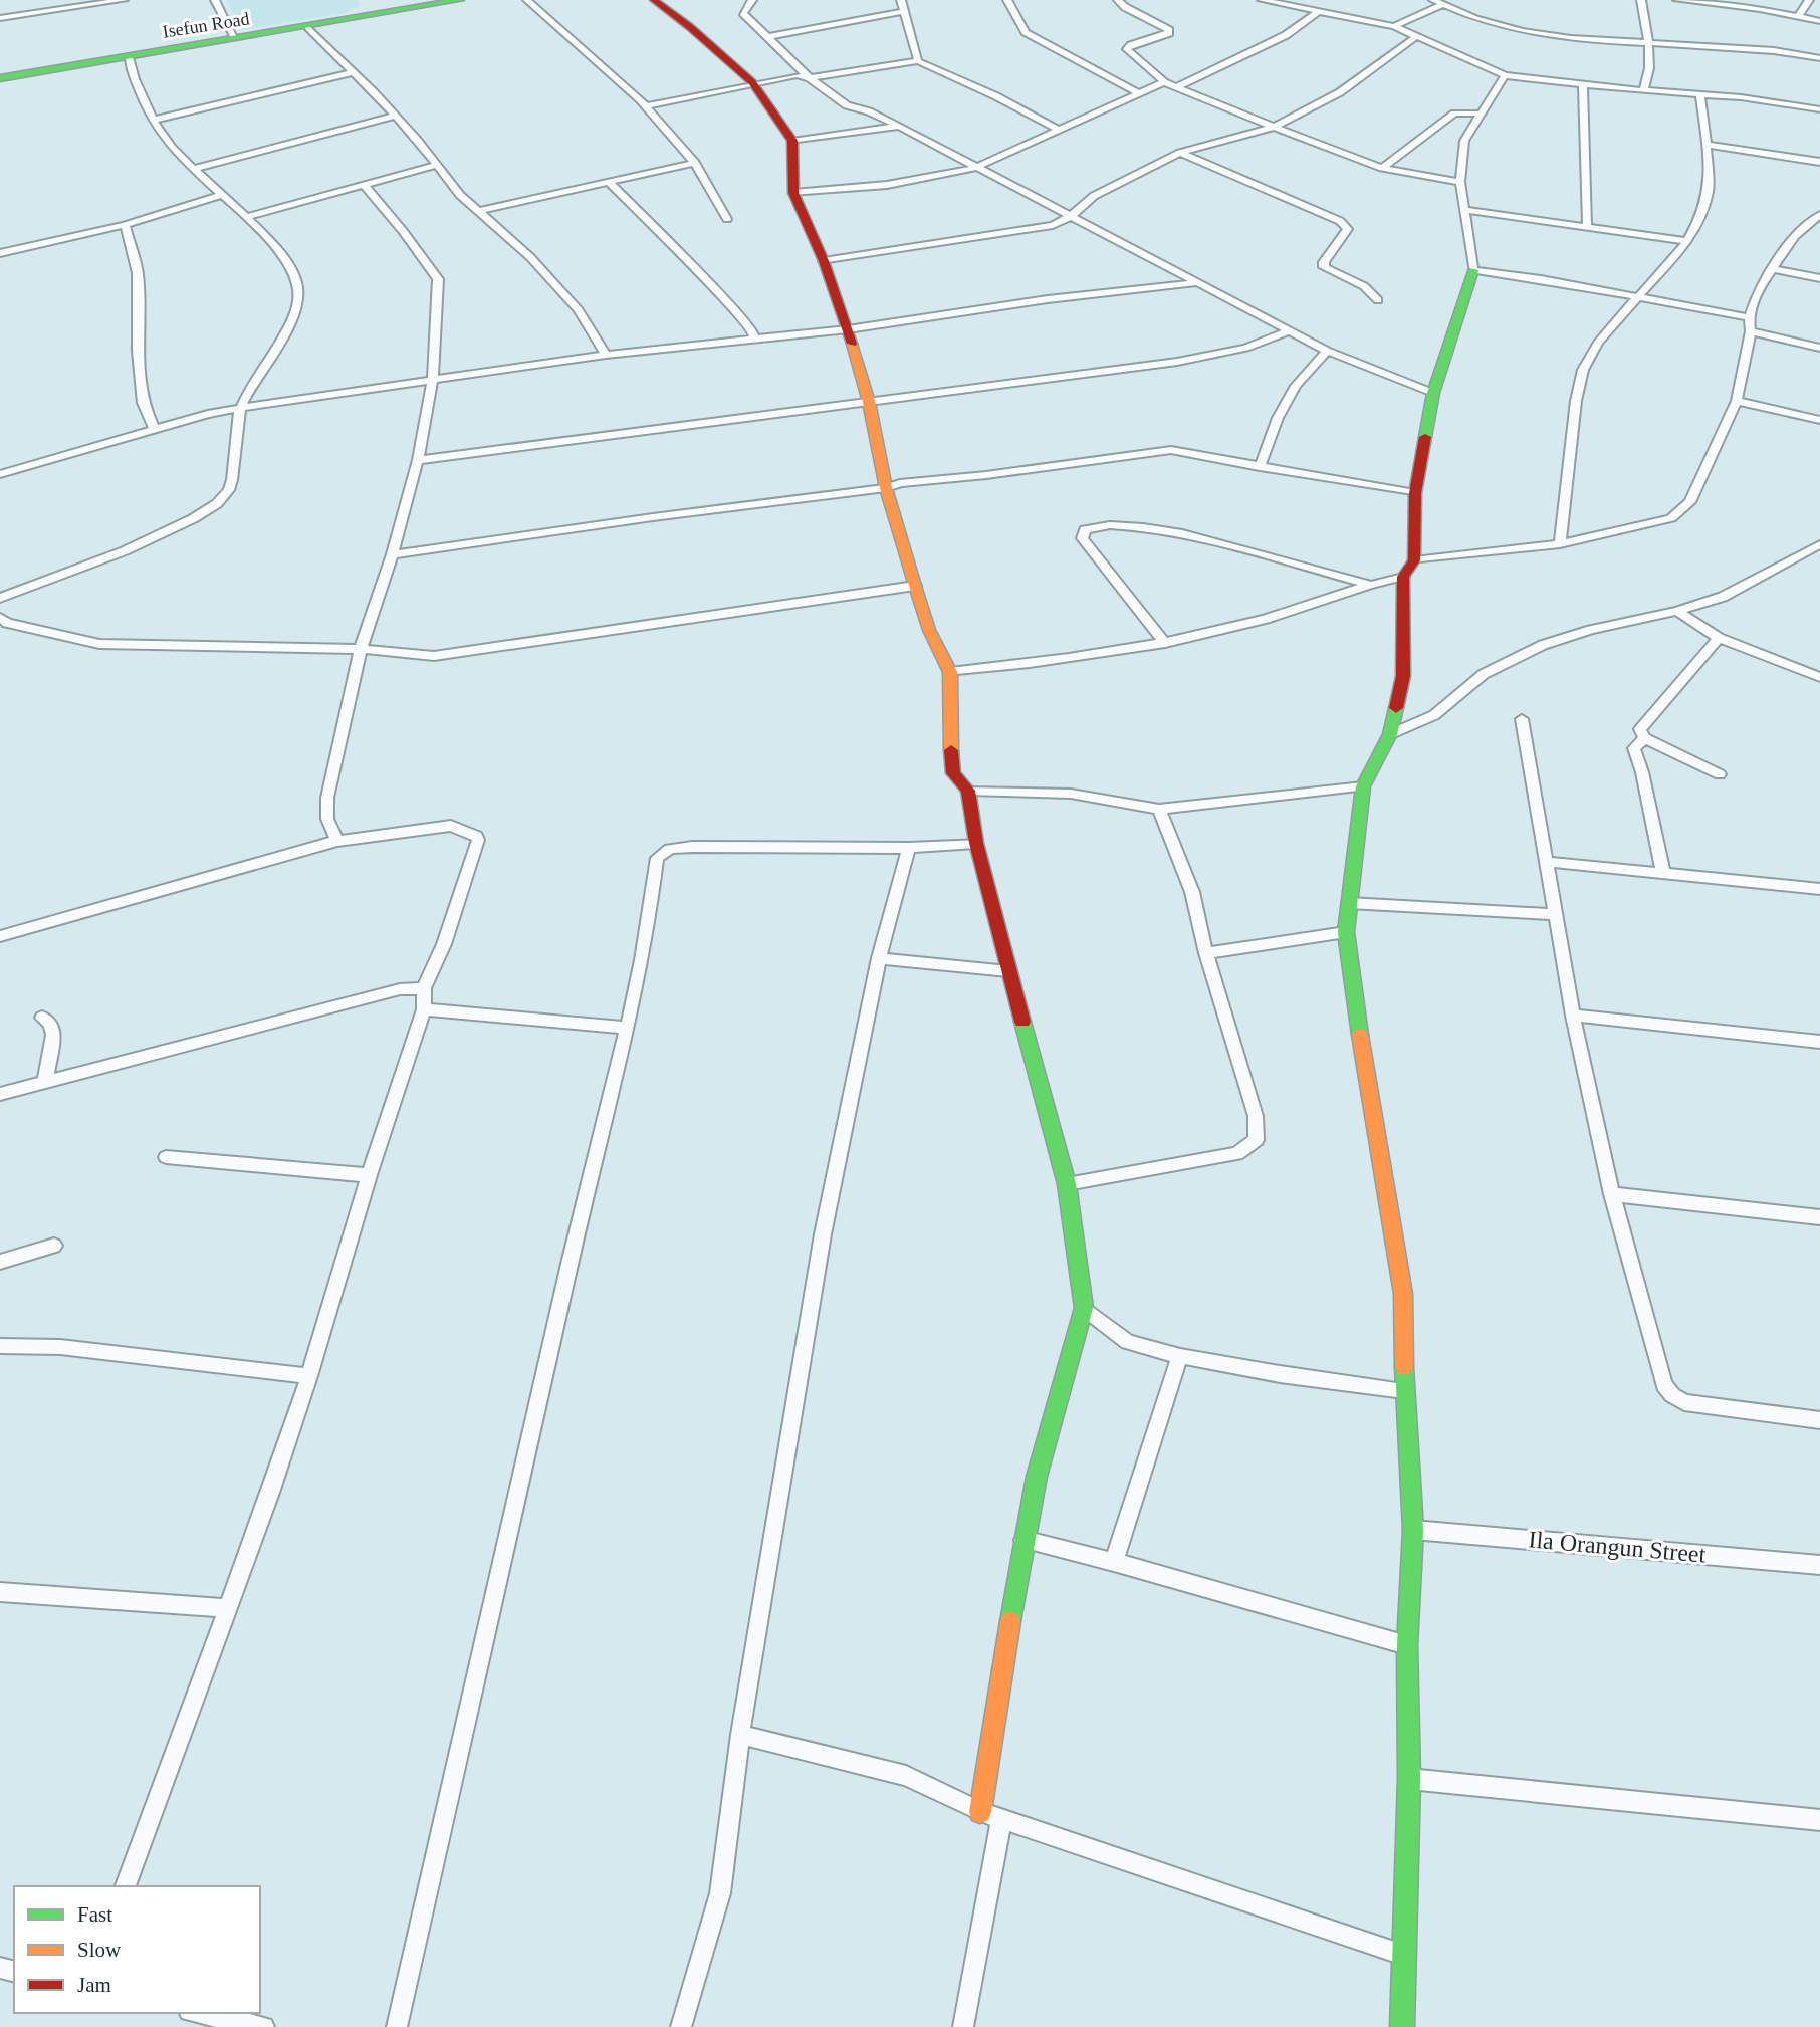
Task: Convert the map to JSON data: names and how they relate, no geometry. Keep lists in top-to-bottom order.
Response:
{
  "streets": {
    "street": ["Isefun Road", "Ila Orangun Street"]
  },
  "legend": ["Fast", "Slow", "Jam"]
}
